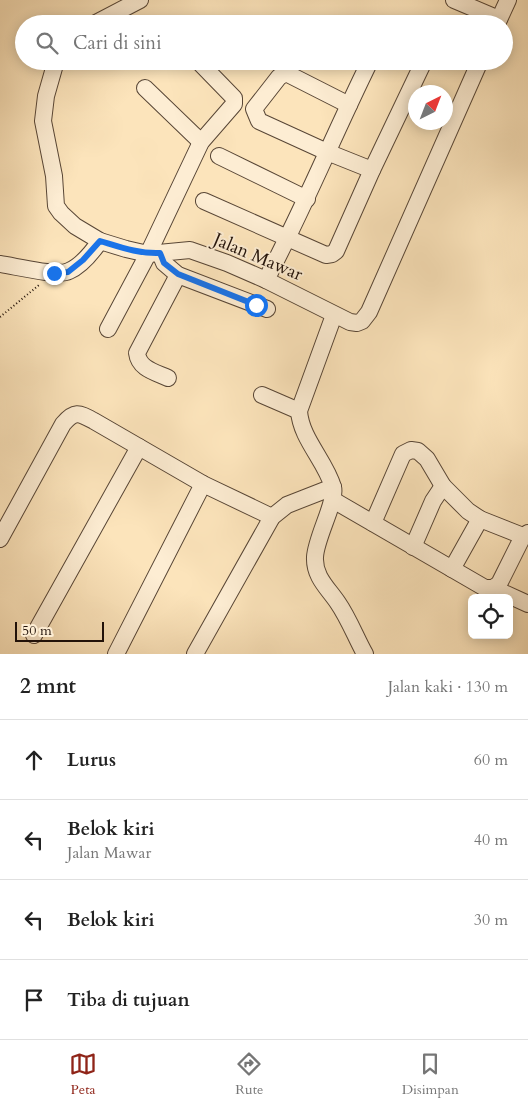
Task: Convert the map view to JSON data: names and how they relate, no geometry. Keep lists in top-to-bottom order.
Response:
{
  "streets": {
    "street": ["Jalan Mawar"]
  },
  "scale_bar": "50 m",
  "north": "top right",
  "page": {
    "search": "Cari di sini",
    "scale": "50 m",
    "heading": ["2 mnt", "Jalan kaki · 130 m"],
    "list": [
      ["Lurus", "60 m"],
      ["Belok kiri", "Jalan Mawar", "40 m"],
      ["Belok kiri", "30 m"],
      "Tiba di tujuan"
    ],
    "nav": ["Peta", "Rute", "Disimpan"]
  }
}
